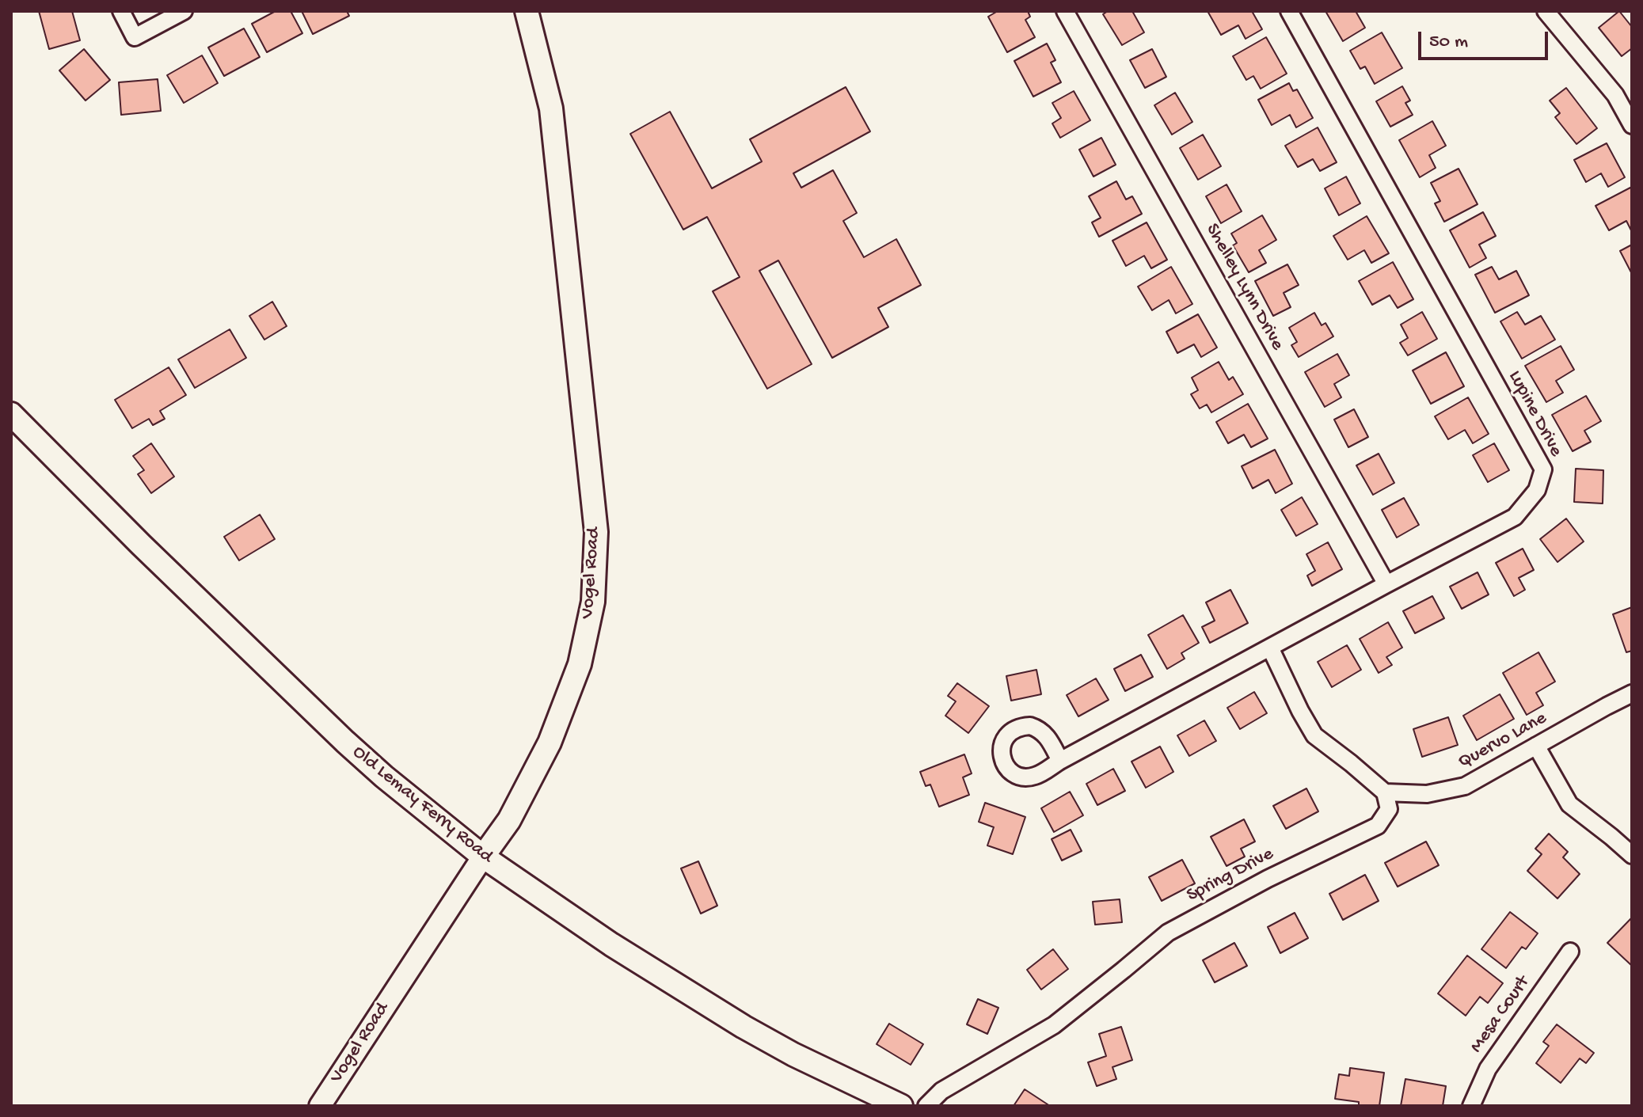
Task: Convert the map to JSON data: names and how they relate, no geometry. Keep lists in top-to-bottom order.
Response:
{
  "streets": {
    "main road": ["Vogel Road", "Old Lemay Ferry Road"],
    "street": [
      "Shelley Lynn Drive",
      "Lupine Drive",
      "Quervo Lane",
      "Spring Drive",
      "Mesa Court"
    ]
  },
  "crossings": [
    ["Shelley Lynn Drive", "Lupine Drive"],
    ["Vogel Road", "Old Lemay Ferry Road"],
    ["Quervo Lane", "Spring Drive"]
  ],
  "scale_bar": "50 m"
}
